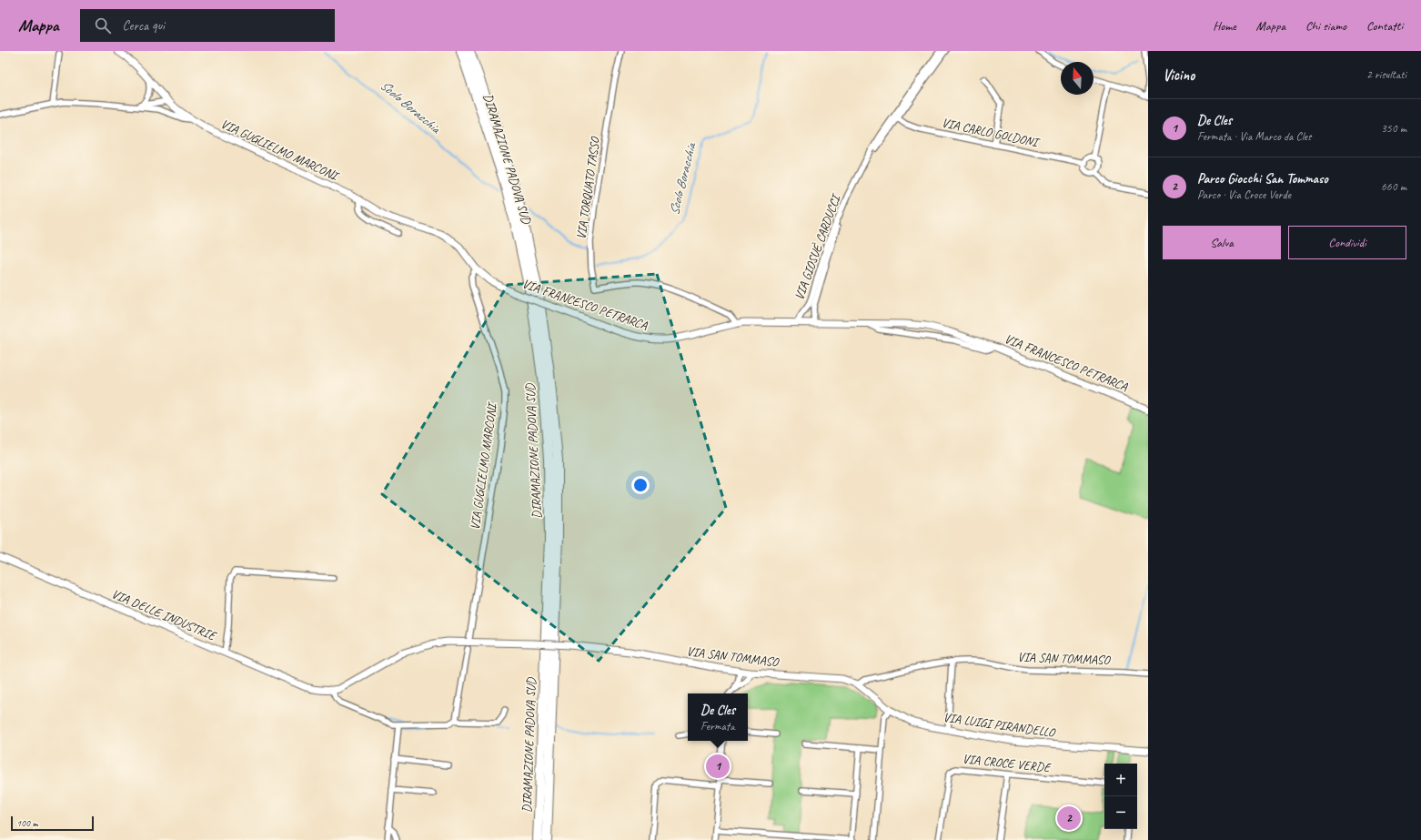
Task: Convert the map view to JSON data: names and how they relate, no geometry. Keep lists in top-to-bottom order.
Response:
{
  "streets": {
    "highway": ["DIRAMAZIONE PADOVA SUD"],
    "street": [
      "VIA CARLO GOLDONI",
      "VIA GUGLIELMO MARCONI",
      "VIA TORQUATO TASSO",
      "VIA GIOSUÈ CARDUCCI",
      "VIA FRANCESCO PETRARCA",
      "VIA DELLE INDUSTRIE",
      "VIA SAN TOMMASO",
      "VIA LUIGI PIRANDELLO",
      "VIA CROCE VERDE"
    ]
  },
  "crossings": [
    ["VIA CARLO GOLDONI", "VIA GIOSUÈ CARDUCCI"],
    ["VIA GUGLIELMO MARCONI", "VIA FRANCESCO PETRARCA"],
    ["VIA TORQUATO TASSO", "VIA FRANCESCO PETRARCA"],
    ["VIA GIOSUÈ CARDUCCI", "VIA FRANCESCO PETRARCA"],
    ["VIA DELLE INDUSTRIE", "VIA SAN TOMMASO"],
    ["VIA SAN TOMMASO", "VIA LUIGI PIRANDELLO"]
  ],
  "water": ["Scolo Boracchia"],
  "scale_bar": "100 m",
  "north": "top",
  "page": {
    "header": "Mappa",
    "search": "Cerca qui",
    "nav": [
      "Home",
      "Mappa",
      "Chi siamo",
      "Contatti"
    ],
    "heading": ["Vicino", "2 risultati"],
    "list": [
      {
        "mark": "1",
        "name": "De Cles",
        "note": "Fermata · Via Marco da Cles",
        "value": "350 m"
      },
      {
        "mark": "2",
        "name": "Parco Giocchi San Tommaso",
        "note": "Parco · Via Croce Verde",
        "value": "660 m"
      }
    ],
    "buttons": ["Salva", "Condividi"],
    "popup": ["De Cles", "Fermata"],
    "pins": ["1", "2"],
    "map_buttons": ["+", "−"],
    "scale": "100 m"
  }
}
